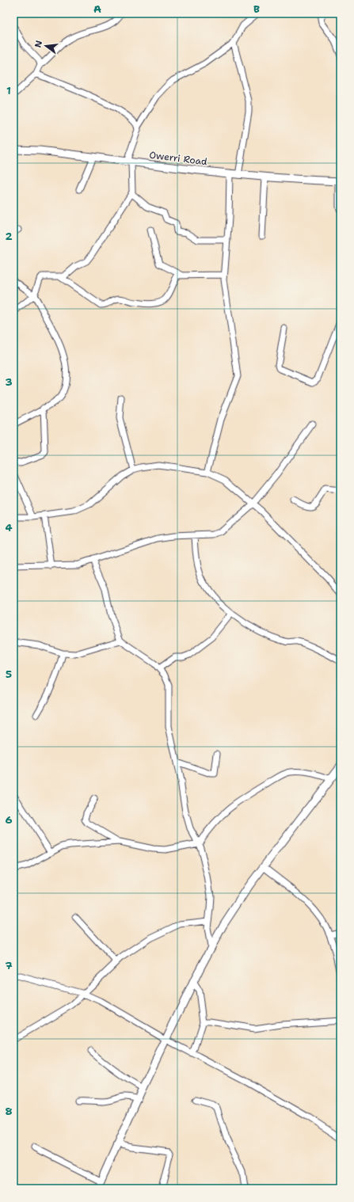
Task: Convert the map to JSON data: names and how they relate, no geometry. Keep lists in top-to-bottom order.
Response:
{
  "streets": {
    "main road": ["Owerri Road"]
  },
  "north": "left",
  "grid": {
    "columns": ["A", "B"],
    "rows": [
      "1",
      "2",
      "3",
      "4",
      "5",
      "6",
      "7",
      "8"
    ]
  }
}
